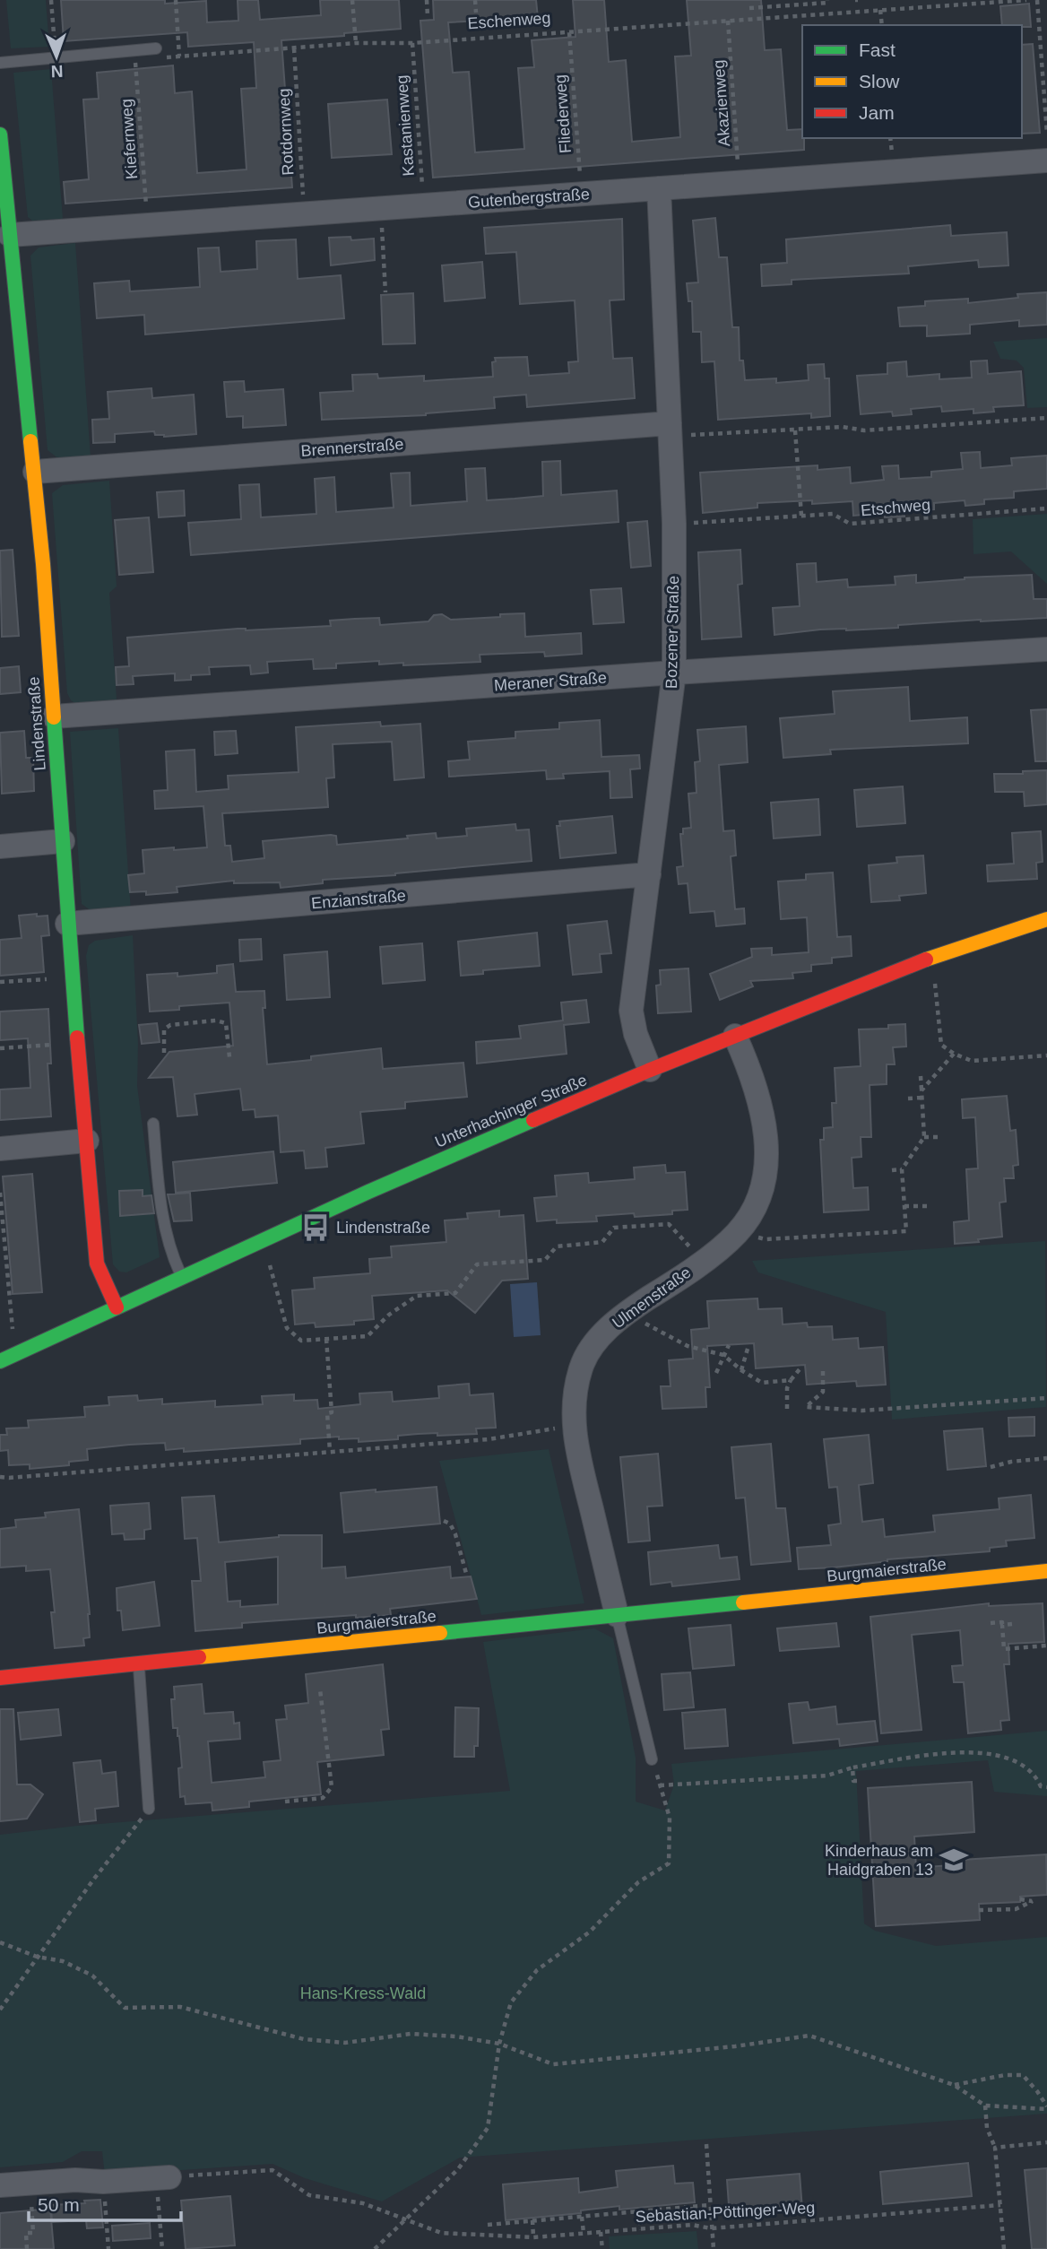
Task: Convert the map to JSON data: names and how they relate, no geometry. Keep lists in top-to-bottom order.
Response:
{
  "streets": {
    "street": [
      "Gutenbergstraße",
      "Brennerstraße",
      "Bozener Straße",
      "Meraner Straße",
      "Lindenstraße",
      "Enzianstraße",
      "Unterhachinger Straße",
      "Ulmenstraße",
      "Burgmaierstraße"
    ],
    "path": [
      "Eschenweg",
      "Akazienweg",
      "Fliederweg",
      "Kastanienweg",
      "Rotdornweg",
      "Kiefernweg",
      "Etschweg",
      "Sebastian-Pöttinger-Weg"
    ]
  },
  "crossings": [
    ["Eschenweg", "Akazienweg"],
    ["Eschenweg", "Fliederweg"],
    ["Eschenweg", "Kastanienweg"],
    ["Eschenweg", "Rotdornweg"],
    ["Akazienweg", "Gutenbergstraße"],
    ["Fliederweg", "Gutenbergstraße"],
    ["Kastanienweg", "Gutenbergstraße"],
    ["Rotdornweg", "Gutenbergstraße"],
    ["Kiefernweg", "Gutenbergstraße"],
    ["Gutenbergstraße", "Bozener Straße"],
    ["Gutenbergstraße", "Lindenstraße"],
    ["Brennerstraße", "Bozener Straße"],
    ["Brennerstraße", "Lindenstraße"],
    ["Etschweg", "Bozener Straße"],
    ["Bozener Straße", "Meraner Straße"],
    ["Bozener Straße", "Enzianstraße"],
    ["Bozener Straße", "Unterhachinger Straße"],
    ["Meraner Straße", "Lindenstraße"],
    ["Lindenstraße", "Enzianstraße"],
    ["Lindenstraße", "Unterhachinger Straße"],
    ["Unterhachinger Straße", "Ulmenstraße"],
    ["Ulmenstraße", "Burgmaierstraße"]
  ],
  "parks": ["Hans-Kress-Wald"],
  "places": {
    "bus stop": ["Lindenstraße"],
    "school or university": ["Kinderhaus am Haidgraben 13"]
  },
  "legend": ["Fast", "Slow", "Jam"],
  "scale_bar": "50 m",
  "north": "bottom"
}
